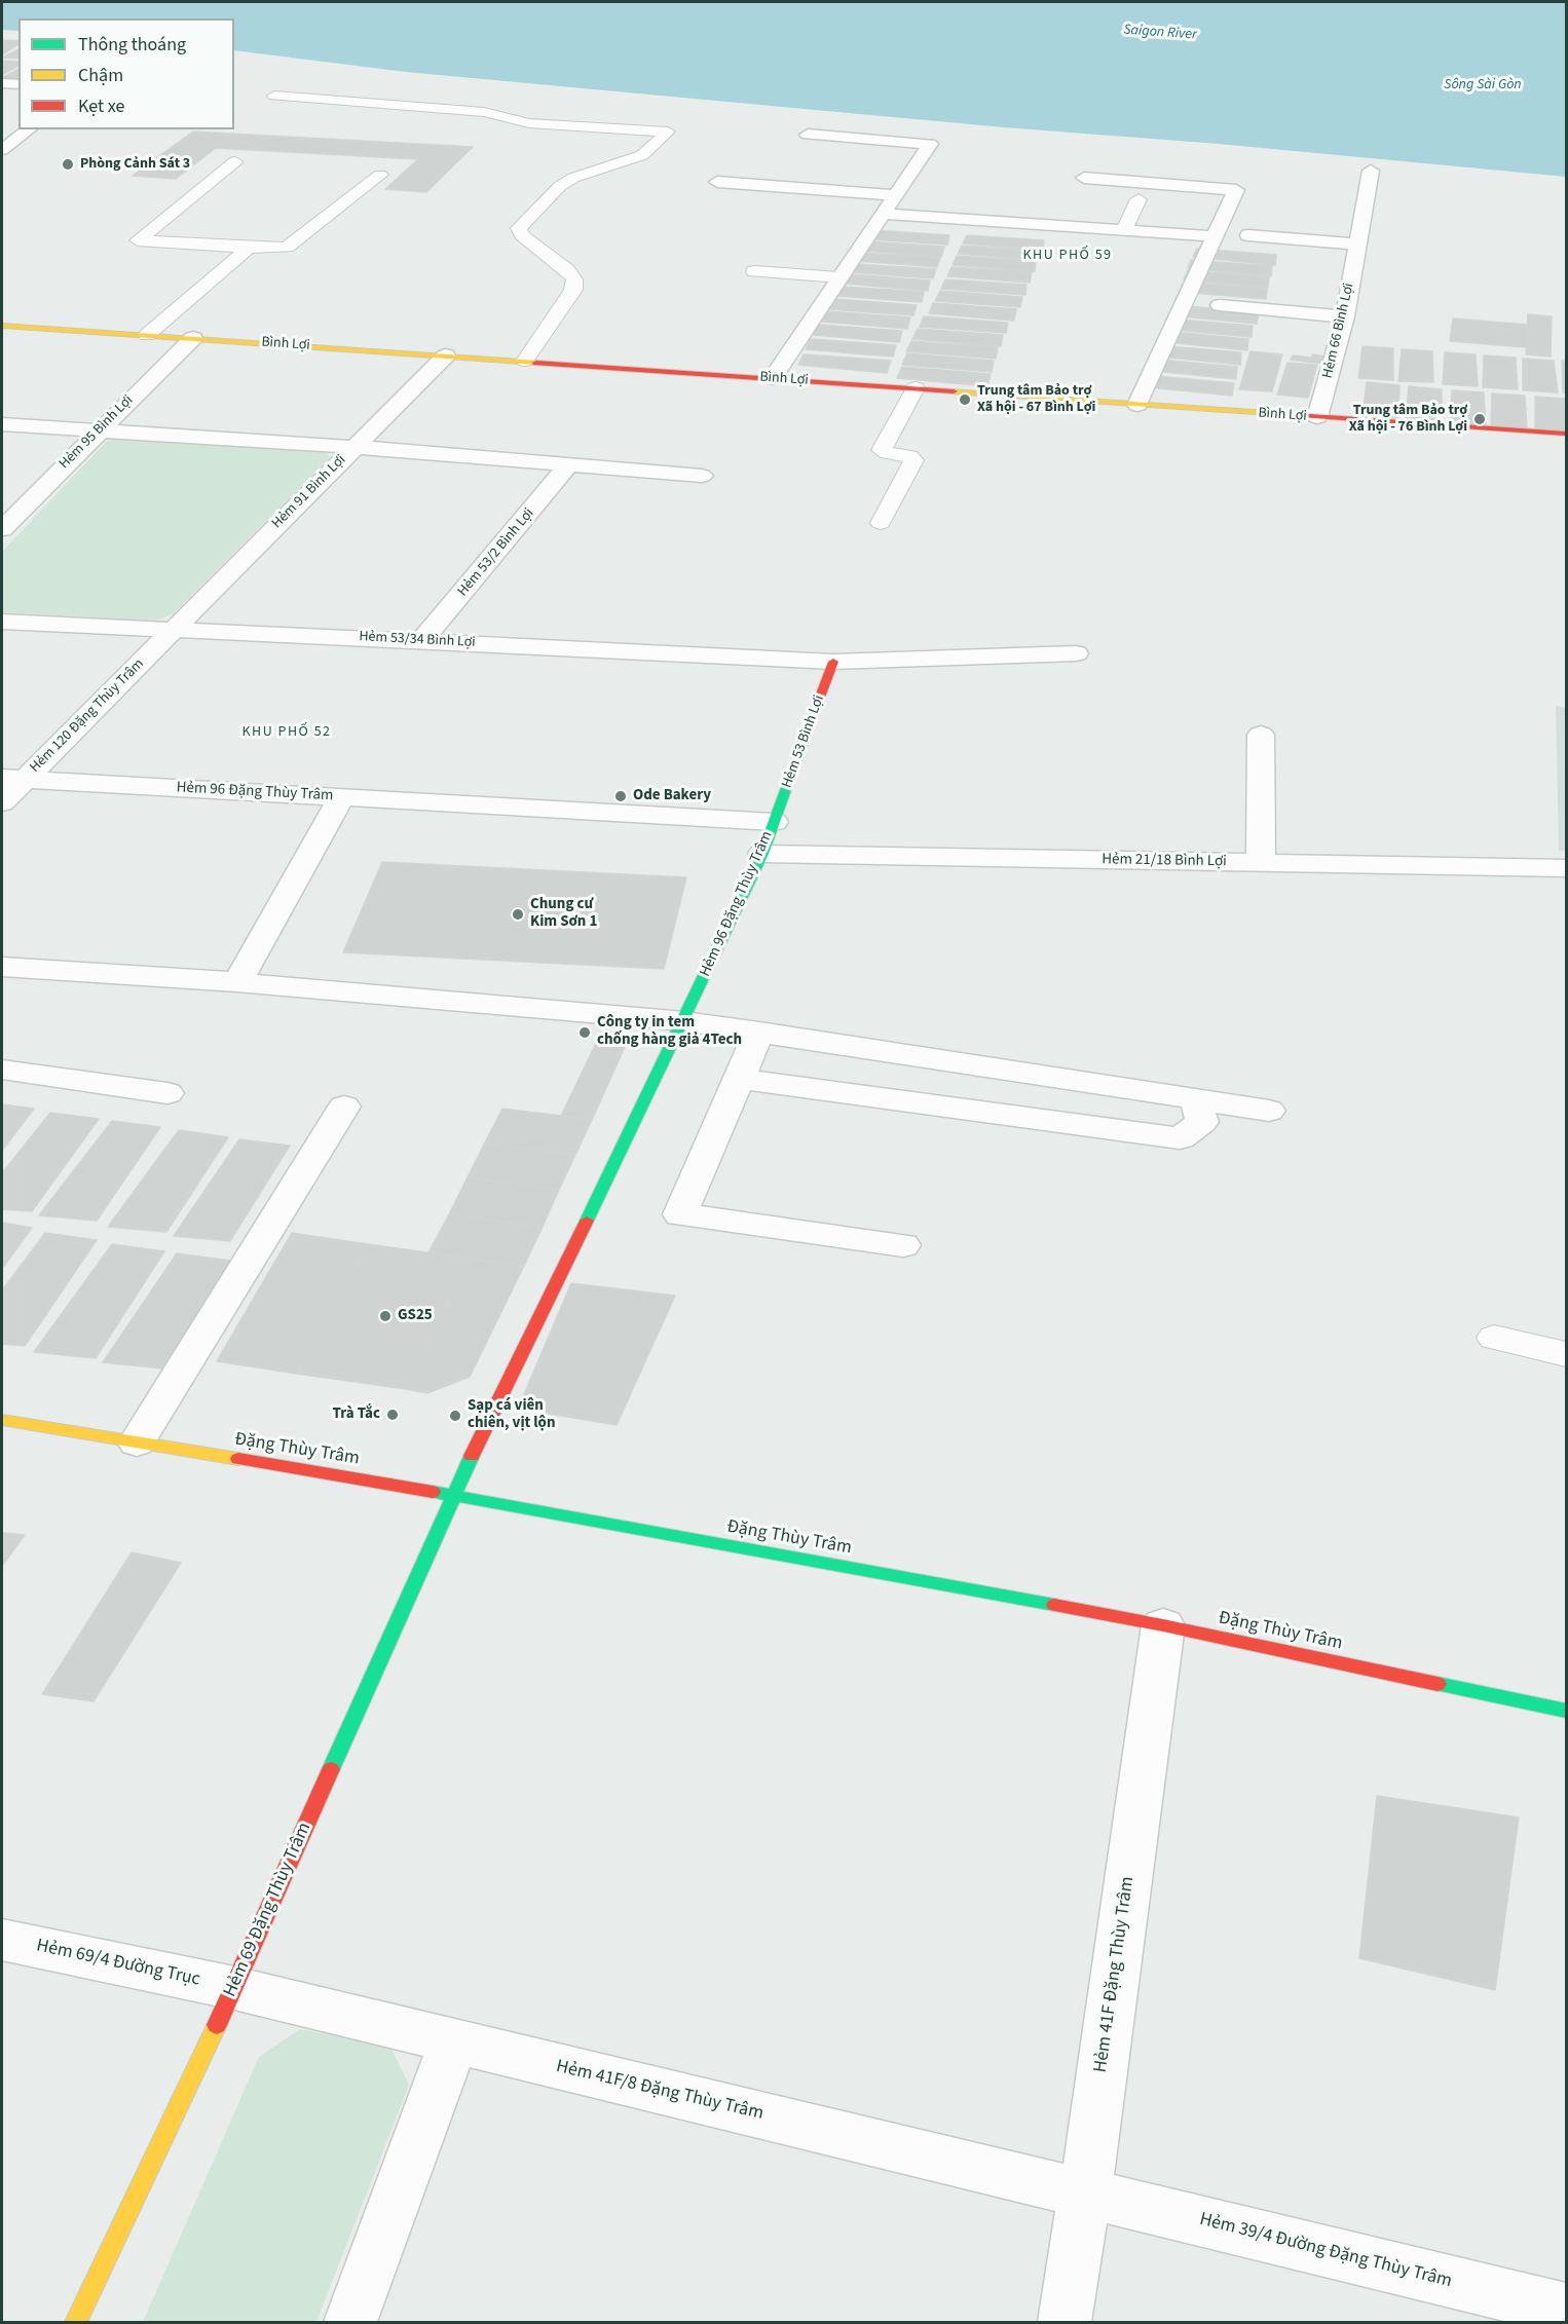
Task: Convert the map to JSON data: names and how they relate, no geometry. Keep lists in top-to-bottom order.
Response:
{
  "streets": {
    "street": [
      "Hẻm 66 Bình Lợi",
      "Bình Lợi",
      "Hẻm 95 Bình Lợi",
      "Hẻm 91 Bình Lợi",
      "Hẻm 53/2 Bình Lợi",
      "Hẻm 53/34 Bình Lợi",
      "Hẻm 120 Đặng Thùy Trâm",
      "Hẻm 53 Bình Lợi",
      "Hẻm 96 Đặng Thùy Trâm",
      "Hẻm 21/18 Bình Lợi",
      "Đặng Thùy Trâm",
      "Hẻm 69 Đặng Thùy Trâm",
      "Hẻm 69/4 Đường Trục",
      "Hẻm 41F Đặng Thùy Trâm",
      "Hẻm 41F/8 Đặng Thùy Trâm",
      "Hẻm 39/4 Đường Đặng Thùy Trâm"
    ]
  },
  "crossings": [
    ["Hẻm 66 Bình Lợi", "Bình Lợi"],
    ["Bình Lợi", "Hẻm 95 Bình Lợi"],
    ["Bình Lợi", "Hẻm 91 Bình Lợi"],
    ["Hẻm 91 Bình Lợi", "Hẻm 53/34 Bình Lợi"],
    ["Hẻm 91 Bình Lợi", "Hẻm 120 Đặng Thùy Trâm"],
    ["Hẻm 53/2 Bình Lợi", "Hẻm 53/34 Bình Lợi"],
    ["Hẻm 53/34 Bình Lợi", "Hẻm 120 Đặng Thùy Trâm"],
    ["Hẻm 53/34 Bình Lợi", "Hẻm 53 Bình Lợi"],
    ["Hẻm 120 Đặng Thùy Trâm", "Hẻm 96 Đặng Thùy Trâm"],
    ["Hẻm 53 Bình Lợi", "Hẻm 96 Đặng Thùy Trâm"],
    ["Hẻm 96 Đặng Thùy Trâm", "Hẻm 21/18 Bình Lợi"],
    ["Hẻm 96 Đặng Thùy Trâm", "Đặng Thùy Trâm"],
    ["Hẻm 96 Đặng Thùy Trâm", "Hẻm 69 Đặng Thùy Trâm"],
    ["Đặng Thùy Trâm", "Hẻm 69 Đặng Thùy Trâm"],
    ["Đặng Thùy Trâm", "Hẻm 41F Đặng Thùy Trâm"],
    ["Hẻm 69 Đặng Thùy Trâm", "Hẻm 69/4 Đường Trục"],
    ["Hẻm 69 Đặng Thùy Trâm", "Hẻm 41F/8 Đặng Thùy Trâm"],
    ["Hẻm 69/4 Đường Trục", "Hẻm 41F/8 Đặng Thùy Trâm"],
    ["Hẻm 41F Đặng Thùy Trâm", "Hẻm 41F/8 Đặng Thùy Trâm"],
    ["Hẻm 41F Đặng Thùy Trâm", "Hẻm 39/4 Đường Đặng Thùy Trâm"],
    ["Hẻm 41F/8 Đặng Thùy Trâm", "Hẻm 39/4 Đường Đặng Thùy Trâm"]
  ],
  "districts": ["KHU PHỐ 59", "KHU PHỐ 52"],
  "water": ["Saigon River", "Sông Sài Gòn"],
  "places": [
    "Phòng Cảnh Sát 3",
    "Trung tâm Bảo trợ Xã hội - 67 Bình Lợi",
    "Trung tâm Bảo trợ Xã hội - 76 Bình Lợi",
    "Ode Bakery",
    "Chung cư Kim Sơn 1",
    "Công ty in tem chống hàng giả 4Tech",
    "GS25",
    "Trà Tắc",
    "Sạp cá viên chiên, vịt lộn"
  ],
  "legend": ["Thông thoáng", "Chậm", "Kẹt xe"]
}
